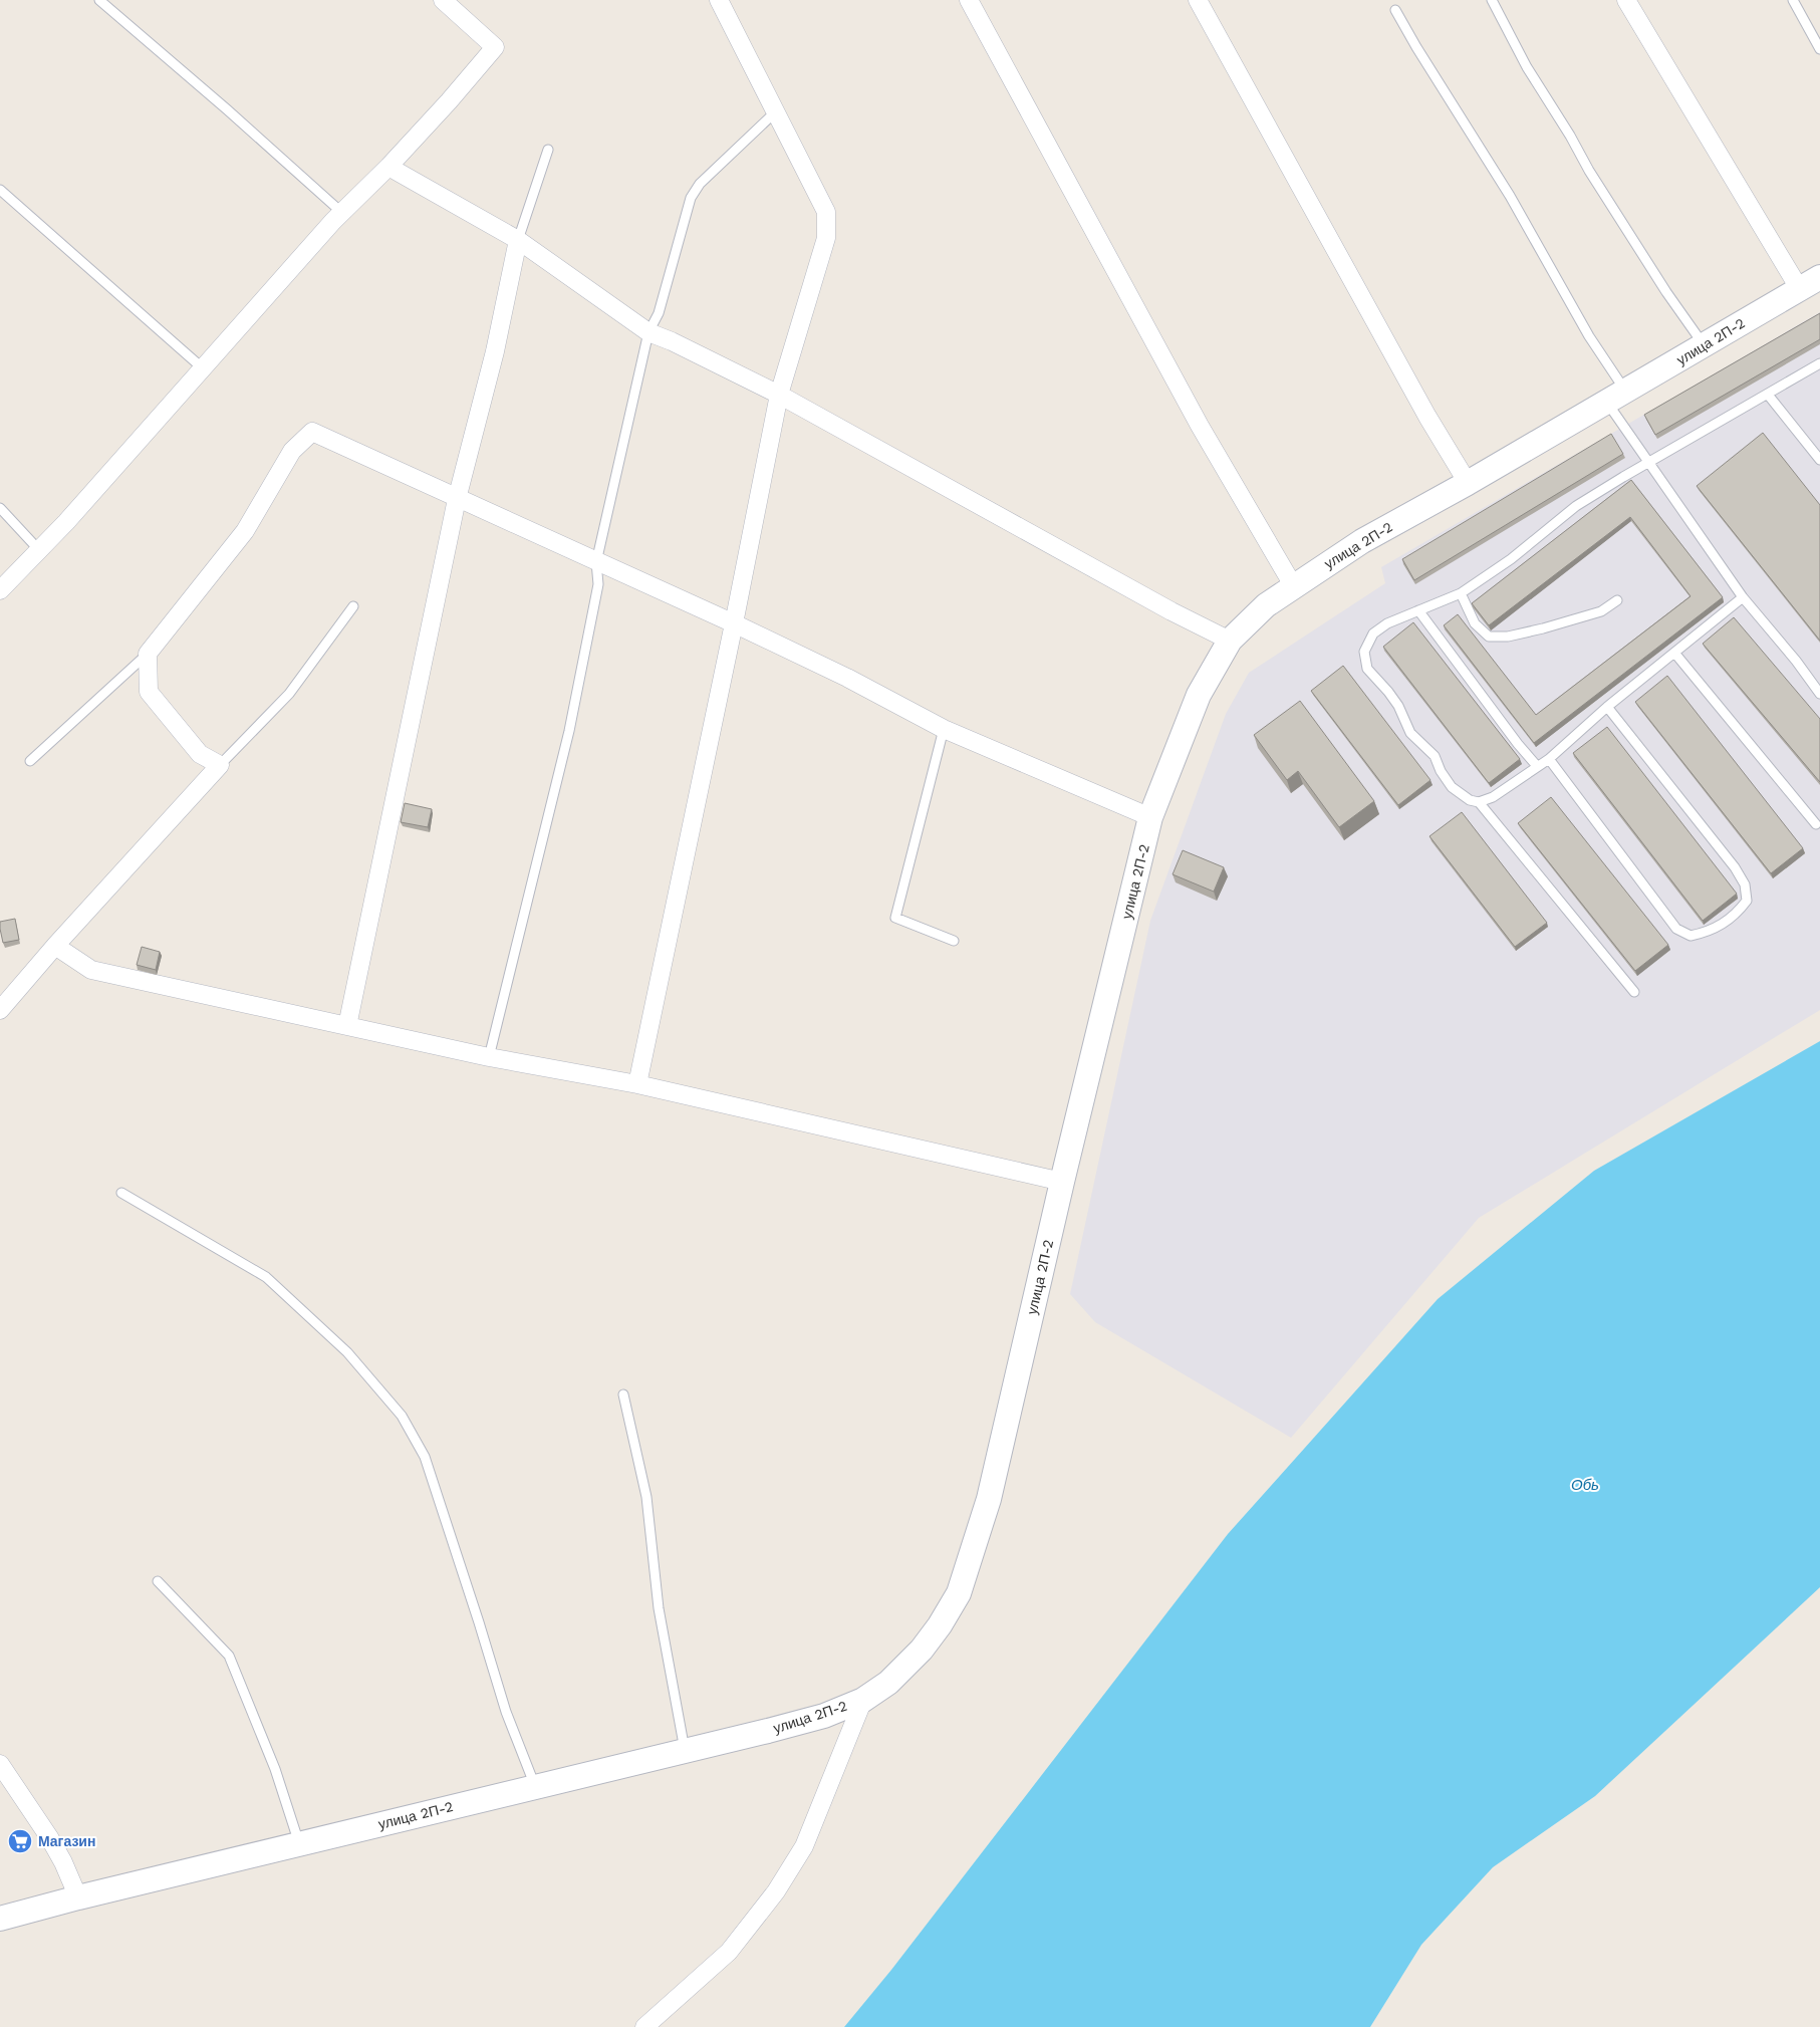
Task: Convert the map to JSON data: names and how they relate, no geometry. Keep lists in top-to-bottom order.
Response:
{
  "streets": {
    "main road": ["улица 2П-2"]
  },
  "water": ["Обь"],
  "places": {
    "supermarket": ["Магазин"]
  }
}
